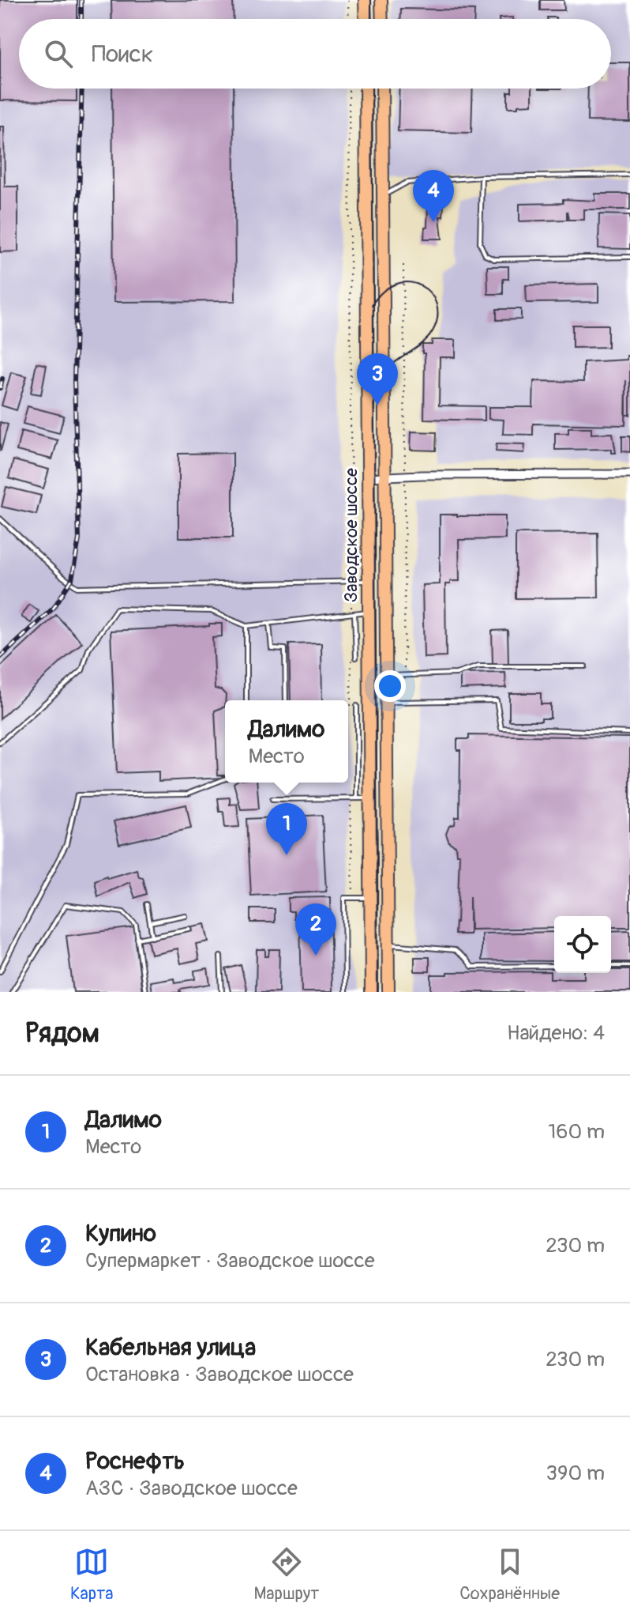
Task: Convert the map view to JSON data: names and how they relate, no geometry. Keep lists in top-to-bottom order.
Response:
{
  "streets": {
    "main road": ["Заводское шоссе"]
  },
  "page": {
    "search": "Поиск",
    "pins": [
      "4",
      "3",
      "1",
      "2"
    ],
    "popup": ["Далимо", "Место"],
    "heading": ["Рядом", "Найдено: 4"],
    "list": [
      {
        "mark": "1",
        "name": "Далимо",
        "note": "Место",
        "value": "160 m"
      },
      {
        "mark": "2",
        "name": "Купино",
        "note": "Супермаркет · Заводское шоссе",
        "value": "230 m"
      },
      {
        "mark": "3",
        "name": "Кабельная улица",
        "note": "Остановка · Заводское шоссе",
        "value": "230 m"
      },
      {
        "mark": "4",
        "name": "Роснефть",
        "note": "АЗС · Заводское шоссе",
        "value": "390 m"
      }
    ],
    "nav": ["Карта", "Маршрут", "Сохранённые"]
  }
}
